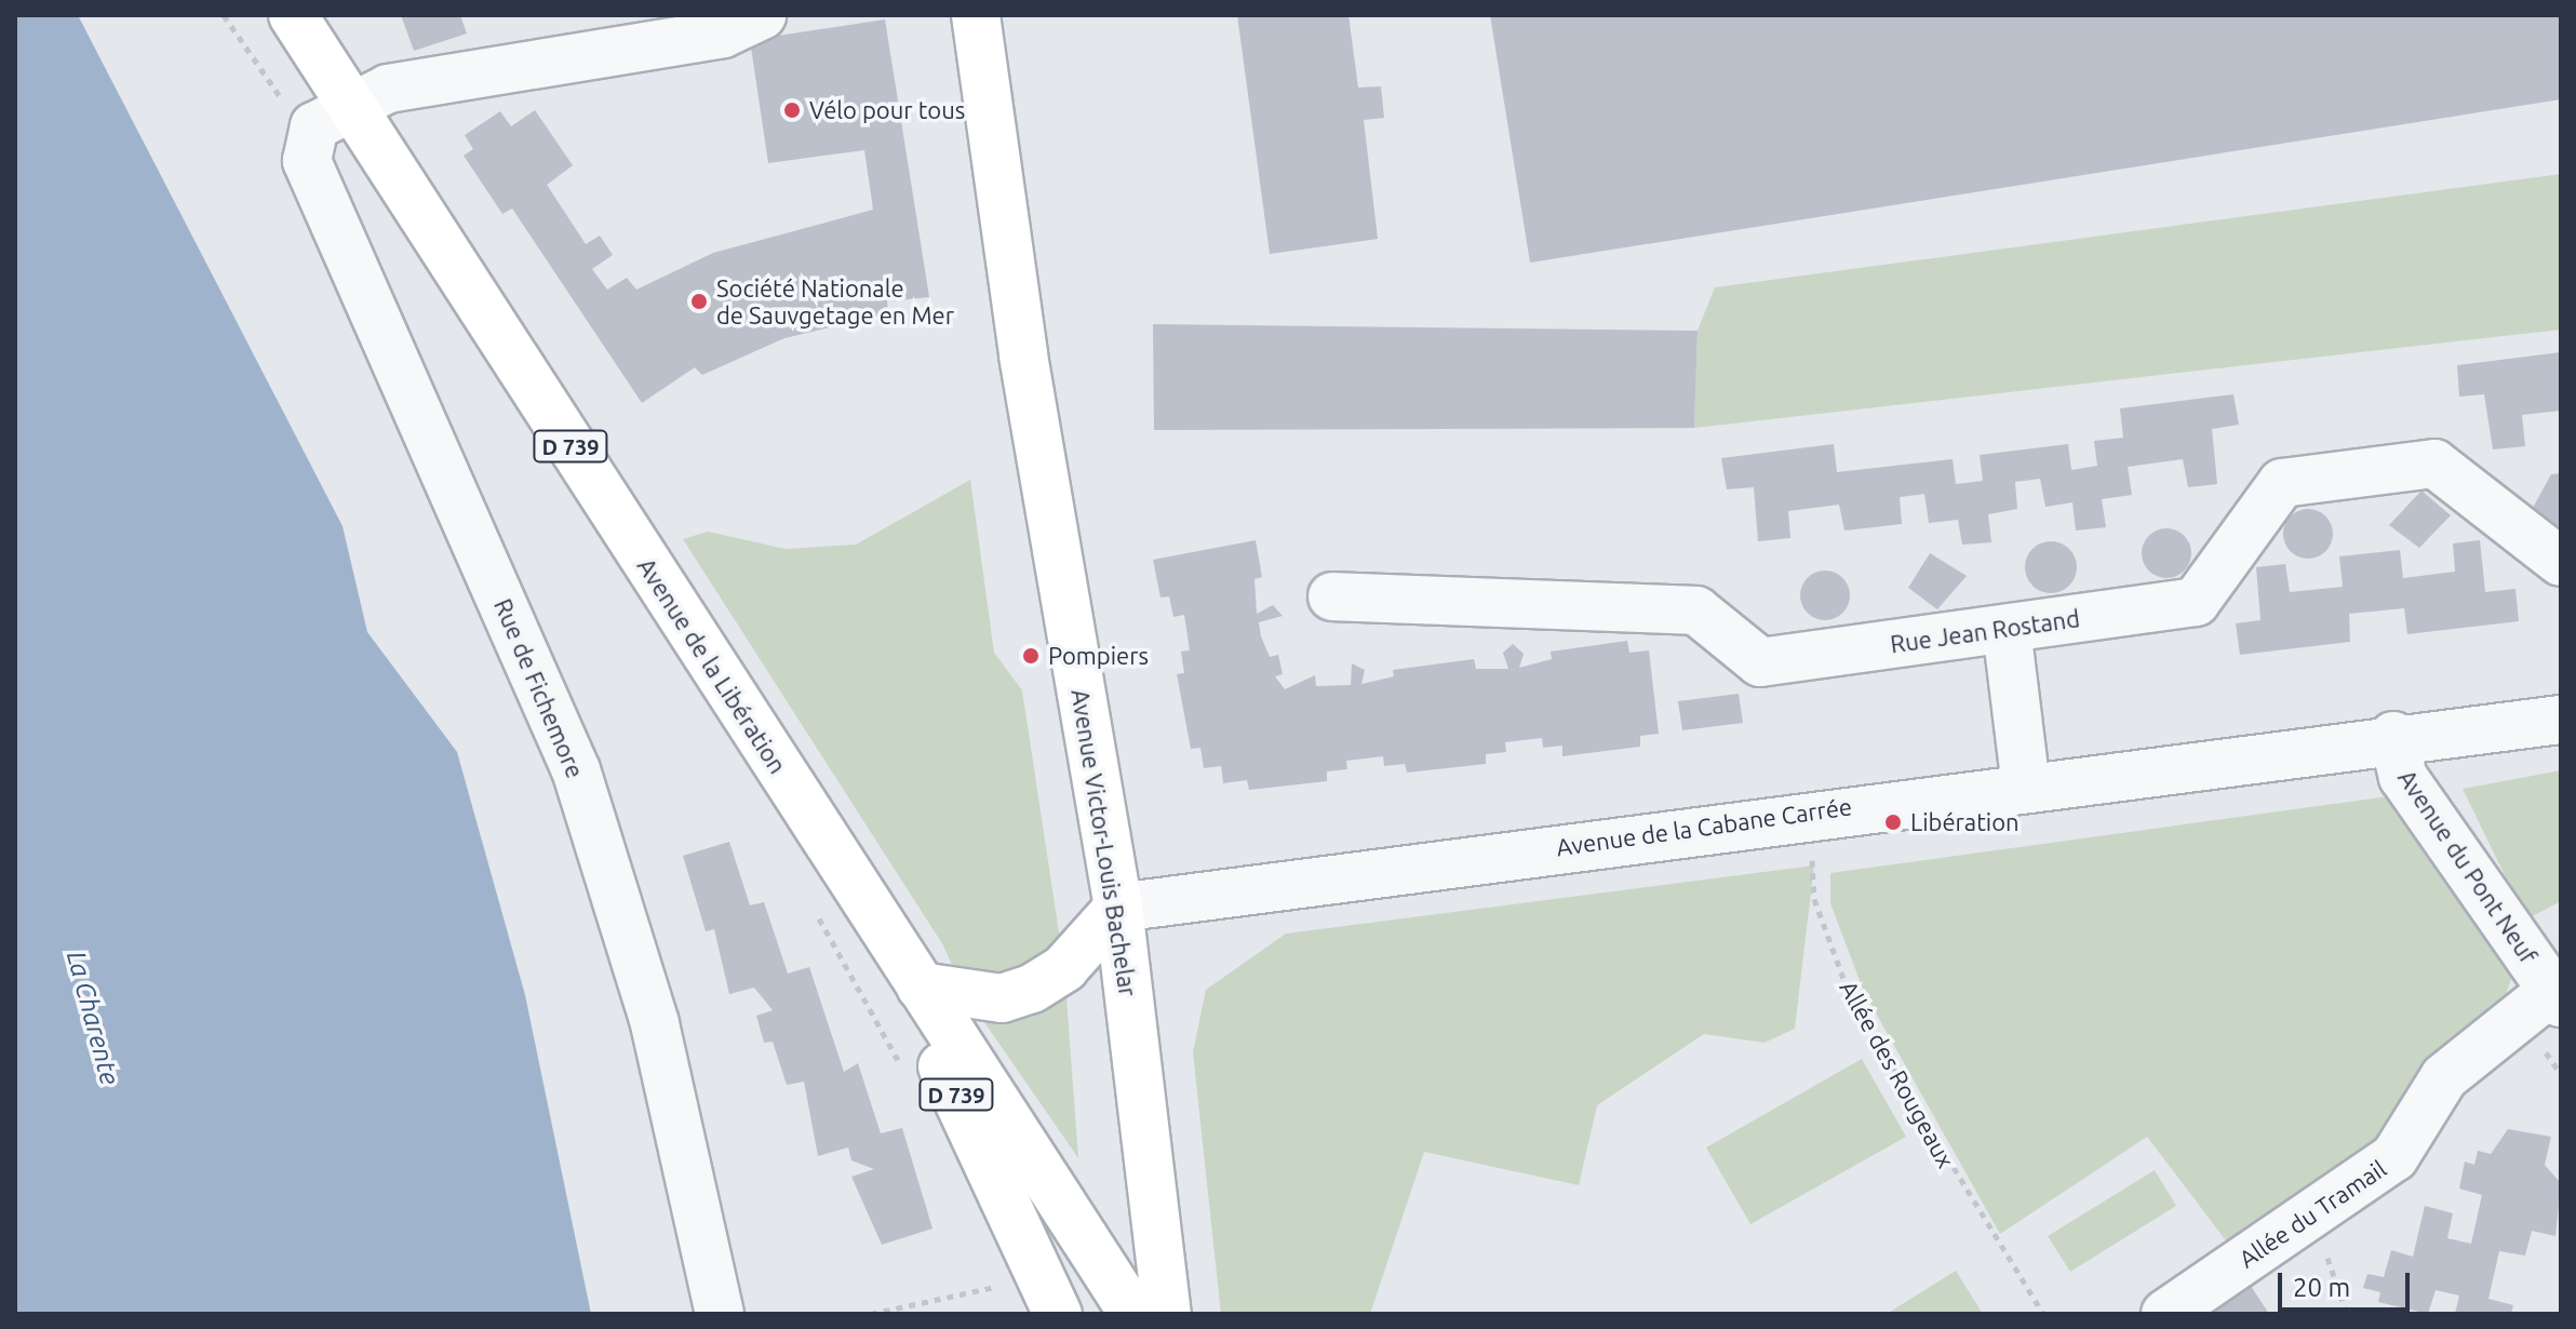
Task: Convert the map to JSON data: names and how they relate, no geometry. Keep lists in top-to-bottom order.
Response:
{
  "streets": {
    "main road": ["D 739", "Avenue de la Libération", "Avenue Victor-Louis Bachelar"],
    "street": [
      "Rue Jean Rostand",
      "Rue de Fichemore",
      "Avenue de la Cabane Carrée",
      "Avenue du Pont Neuf",
      "Allée du Tramail"
    ],
    "path": ["Allée des Rougeaux"]
  },
  "crossings": [
    ["D 739", "Avenue de la Libération"],
    ["Avenue de la Cabane Carrée", "Avenue Victor-Louis Bachelar"],
    ["Avenue de la Cabane Carrée", "Avenue du Pont Neuf"],
    ["Avenue de la Cabane Carrée", "Allée des Rougeaux"],
    ["Avenue du Pont Neuf", "Allée du Tramail"]
  ],
  "water": ["La Charente"],
  "places": [
    "Vélo pour tous",
    "Société Nationale de Sauvgetage en Mer",
    "Pompiers",
    "Libération"
  ],
  "scale_bar": "20 m"
}
